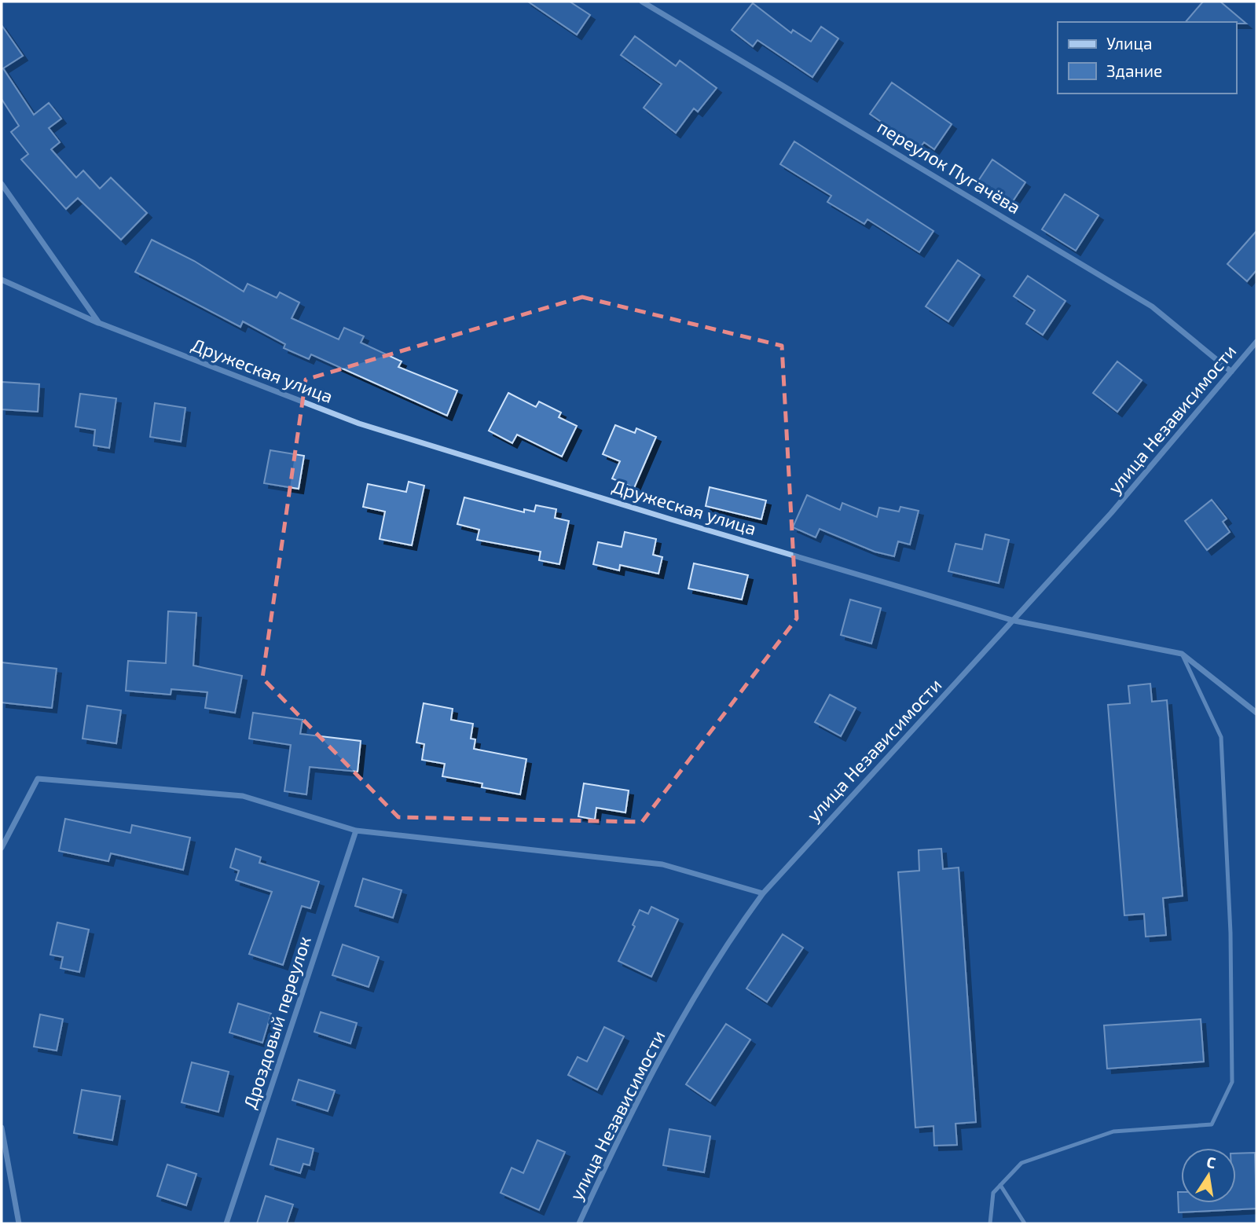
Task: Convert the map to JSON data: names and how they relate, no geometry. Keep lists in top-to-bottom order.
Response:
{
  "streets": {
    "street": [
      "переулок Пугачёва",
      "Дружеская улица",
      "улица Независимости",
      "Дроздовый переулок"
    ]
  },
  "crossings": [
    ["переулок Пугачёва", "улица Независимости"],
    ["Дружеская улица", "улица Независимости"]
  ],
  "legend": ["Улица", "Здание"],
  "north": "top"
}
